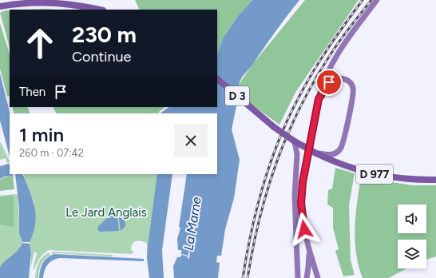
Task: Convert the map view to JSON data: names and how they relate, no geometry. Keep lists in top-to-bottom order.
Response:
{
  "streets": {
    "main road": ["D 3", "D 977"]
  },
  "crossings": [
    ["D 3", "D 977"]
  ],
  "water": ["La Marne"],
  "parks": ["Le Jard Anglais"],
  "page": {
    "turn": ["230 m", "Continue"],
    "then": "Then",
    "heading": ["1 min", "260 m · 07:42"]
  }
}
